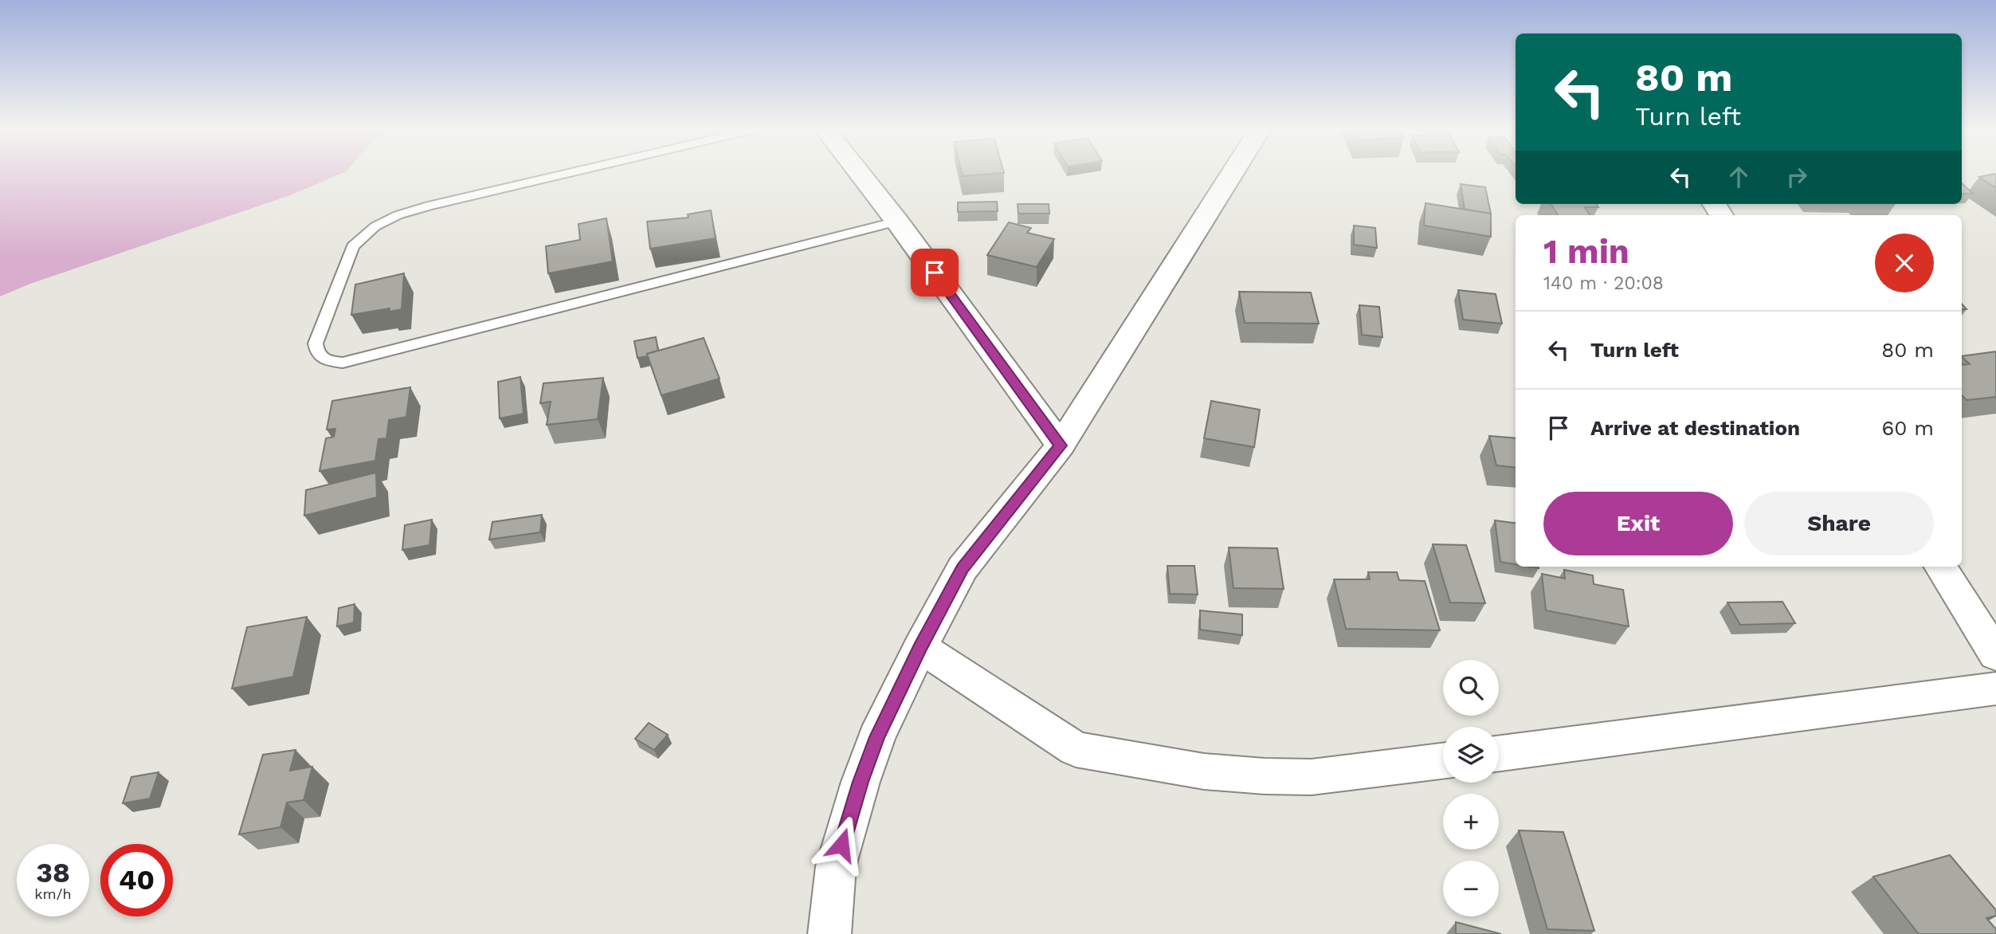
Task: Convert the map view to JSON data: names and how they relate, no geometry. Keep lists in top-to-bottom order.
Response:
{
  "page": {
    "turn": ["80 m", "Turn left"],
    "heading": ["1 min", "140 m · 20:08"],
    "list": [
      {
        "name": "Turn left",
        "value": "80 m"
      },
      {
        "name": "Arrive at destination",
        "value": "60 m"
      }
    ],
    "buttons": ["Exit", "Share"],
    "map_buttons": ["+", "−"],
    "speed": "38 km/h",
    "limit": "40"
  }
}
